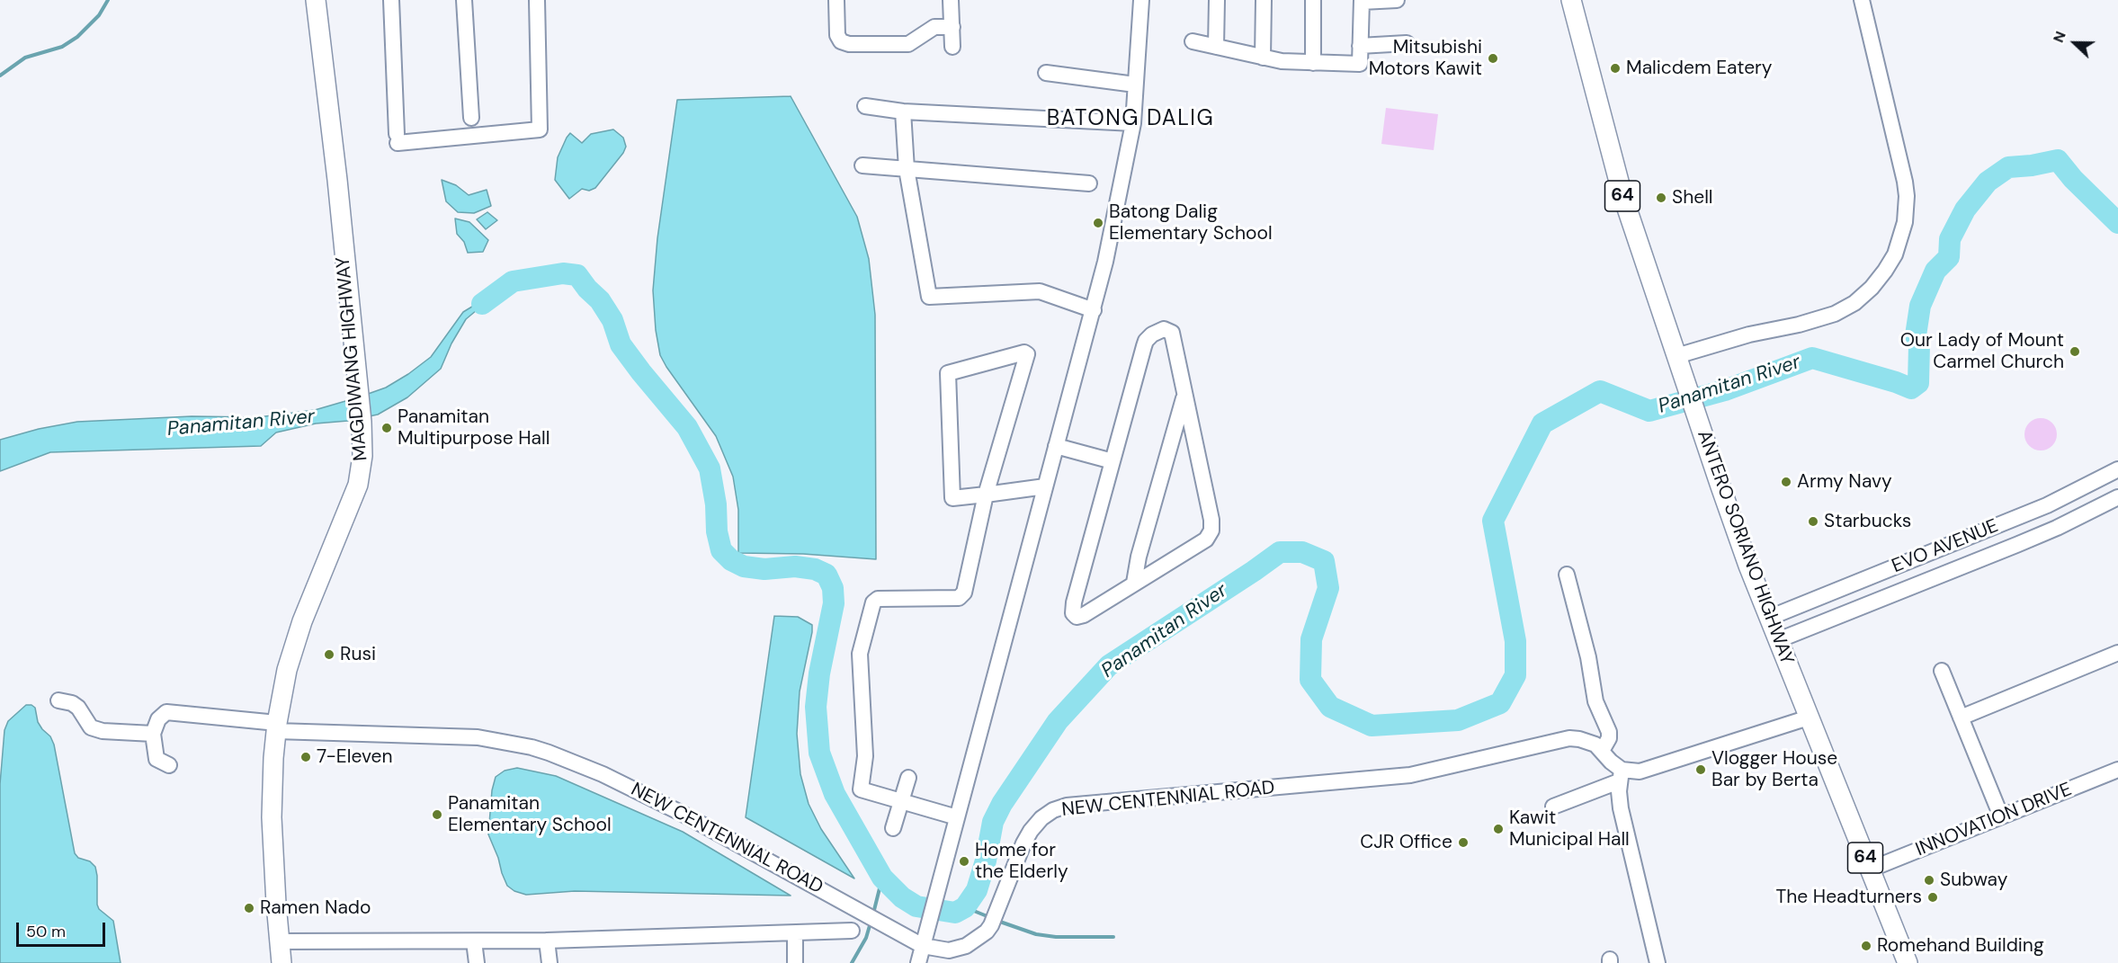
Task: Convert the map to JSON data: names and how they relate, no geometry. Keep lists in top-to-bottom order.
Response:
{
  "streets": {
    "main road": ["64", "MAGDIWANG HIGHWAY", "ANTERO SORIANO HIGHWAY"],
    "street": ["EVO AVENUE", "NEW CENTENNIAL ROAD", "INNOVATION DRIVE"]
  },
  "crossings": [
    ["MAGDIWANG HIGHWAY", "NEW CENTENNIAL ROAD"],
    ["EVO AVENUE", "ANTERO SORIANO HIGHWAY"],
    ["ANTERO SORIANO HIGHWAY", "INNOVATION DRIVE"]
  ],
  "districts": ["BATONG DALIG"],
  "water": ["Panamitan River"],
  "places": [
    "Mitsubishi Motors Kawit",
    "Malicdem Eatery",
    "Shell",
    "Batong Dalig Elementary School",
    "Our Lady of Mount Carmel Church",
    "Panamitan Multipurpose Hall",
    "Army Navy",
    "Starbucks",
    "Rusi",
    "7-Eleven",
    "Vlogger House Bar by Berta",
    "Panamitan Elementary School",
    "Kawit Municipal Hall",
    "CJR Office",
    "Home for the Elderly",
    "Subway",
    "The Headturners",
    "Ramen Nado",
    "Romehand Building"
  ],
  "scale_bar": "50 m",
  "north": "left"
}
